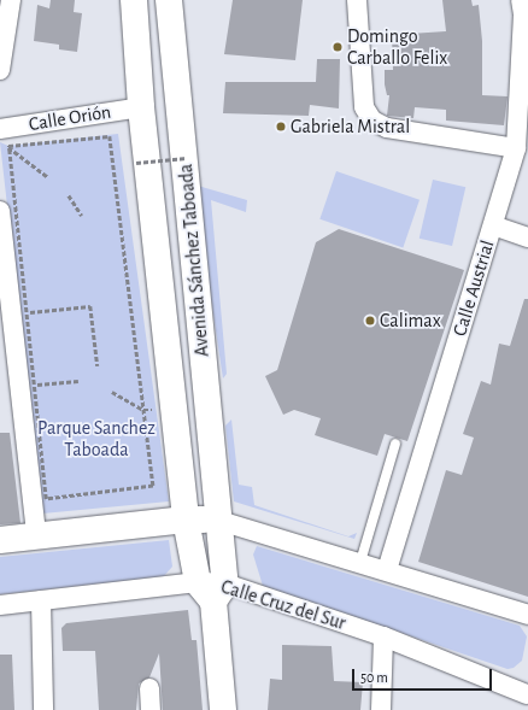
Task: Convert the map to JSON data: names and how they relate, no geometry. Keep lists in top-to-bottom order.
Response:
{
  "streets": {
    "main road": ["Avenida Sánchez Taboada"],
    "street": ["Calle Orión", "Calle Austrial", "Calle Cruz del Sur"]
  },
  "crossings": [
    ["Calle Orión", "Avenida Sánchez Taboada"],
    ["Avenida Sánchez Taboada", "Calle Cruz del Sur"]
  ],
  "parks": ["Parque Sanchez Taboada"],
  "places": ["Domingo Carballo Felix", "Gabriela Mistral", "Calimax"],
  "scale_bar": "50 m"
}
